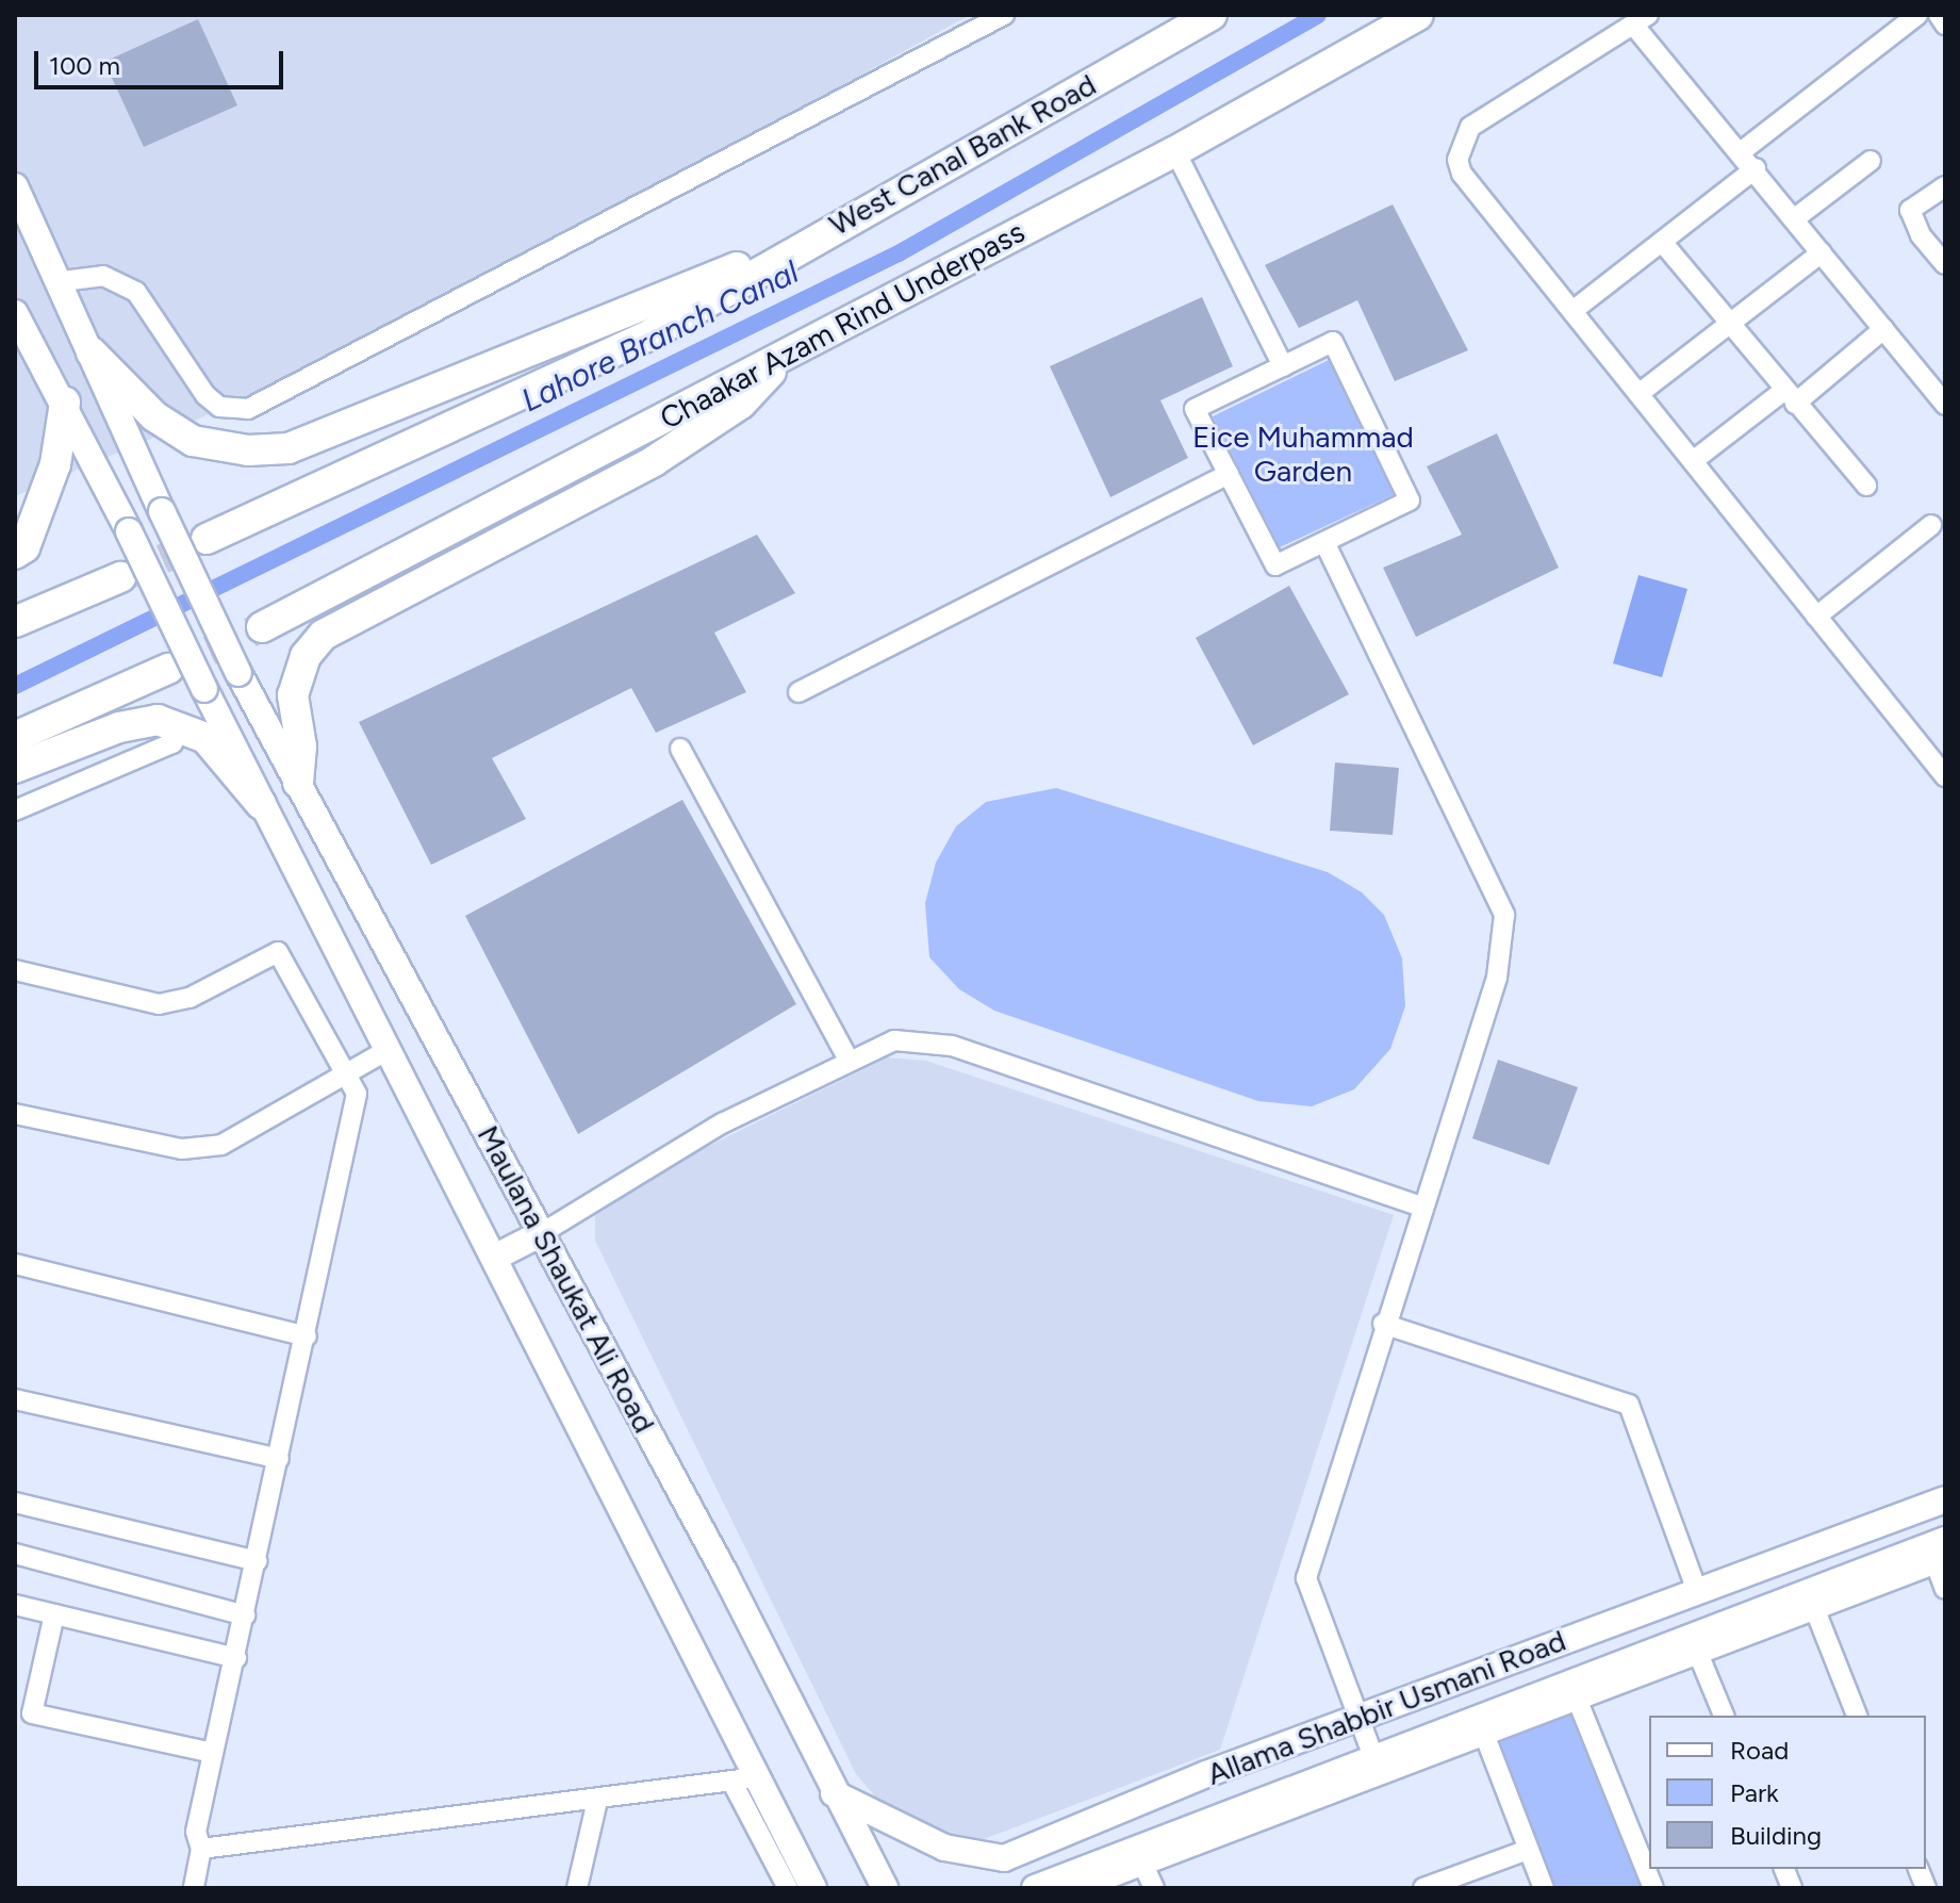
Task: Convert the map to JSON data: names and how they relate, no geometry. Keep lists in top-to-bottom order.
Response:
{
  "streets": {
    "highway": ["West Canal Bank Road", "Chaakar Azam Rind Underpass"],
    "main road": ["Maulana Shaukat Ali Road", "Allama Shabbir Usmani Road"]
  },
  "crossings": [
    ["Maulana Shaukat Ali Road", "Allama Shabbir Usmani Road"]
  ],
  "water": ["Lahore Branch Canal"],
  "parks": ["Eice Muhammad Garden"],
  "legend": ["Road", "Park", "Building"],
  "scale_bar": "100 m"
}
